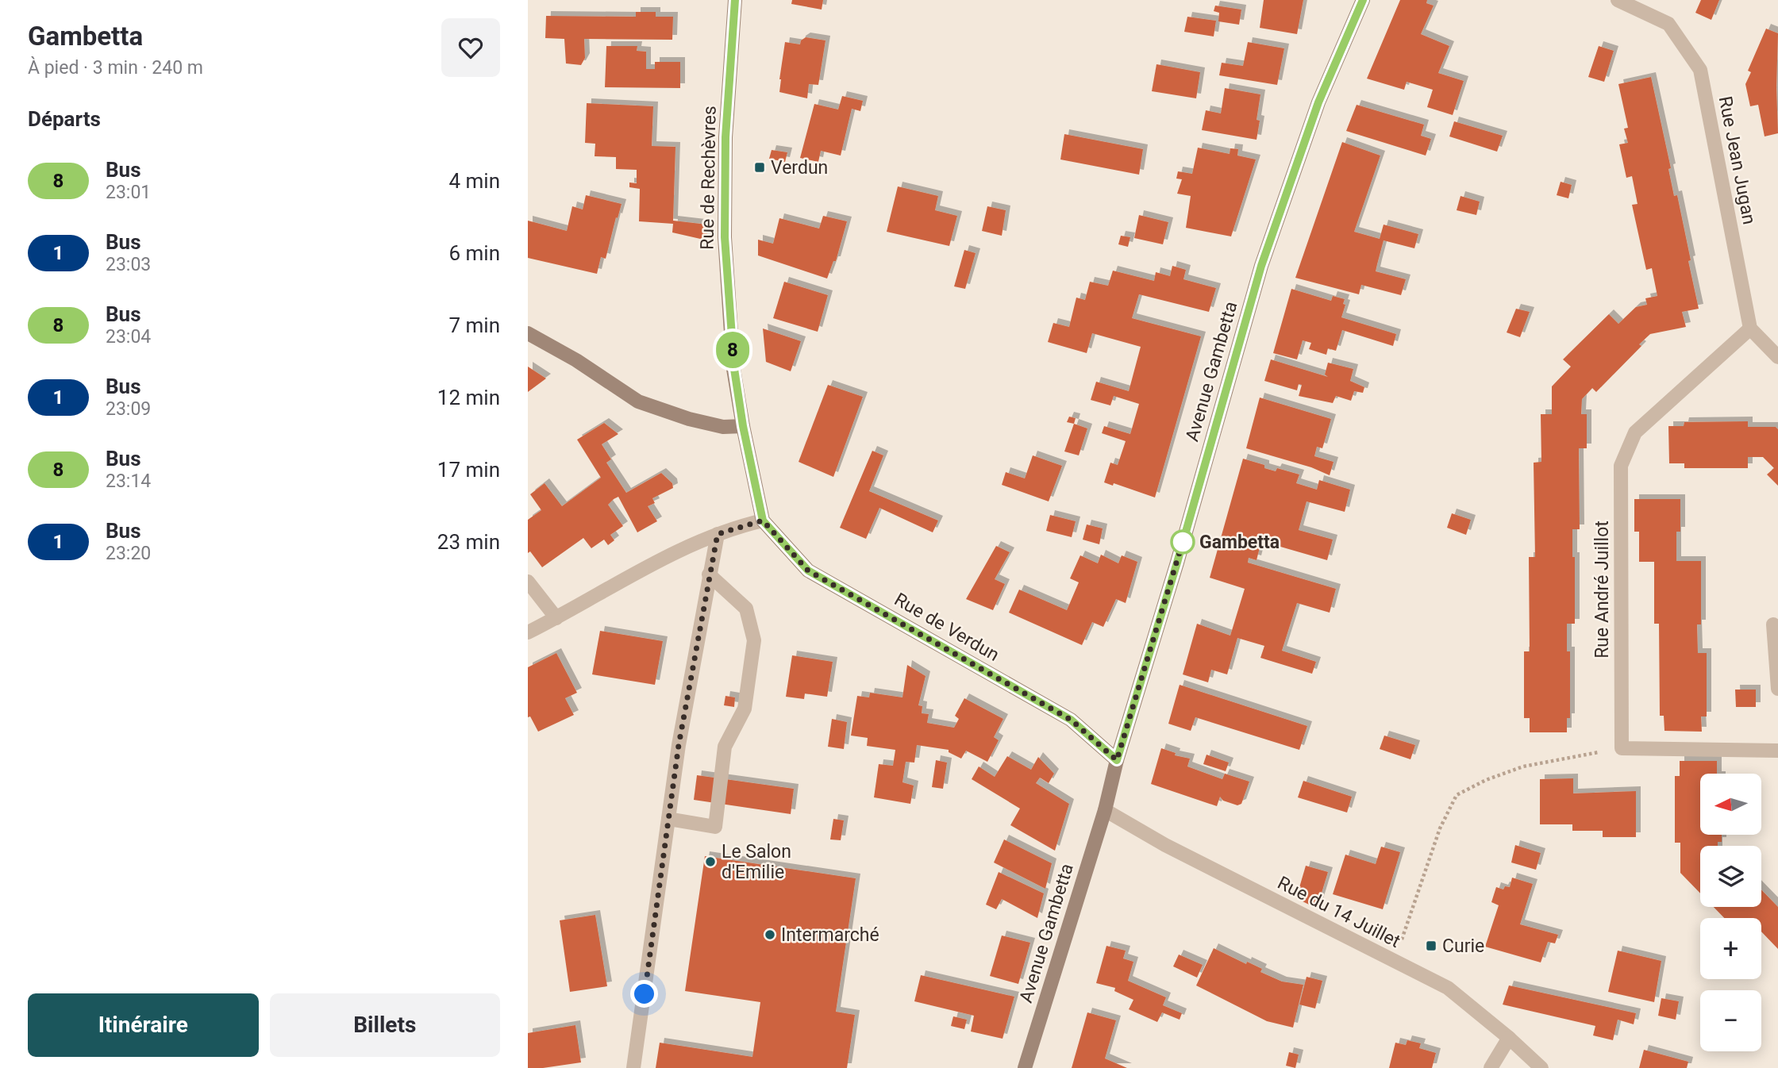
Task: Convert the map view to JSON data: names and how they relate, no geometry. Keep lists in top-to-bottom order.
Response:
{
  "streets": {
    "street": [
      "Rue Jean Jugan",
      "Rue de Rechèvres",
      "Avenue Gambetta",
      "Rue André Juillot",
      "Rue de Verdun",
      "Rue du 14 Juillet"
    ]
  },
  "crossings": [
    ["Rue Jean Jugan", "Rue André Juillot"],
    ["Rue de Rechèvres", "Rue de Verdun"],
    ["Avenue Gambetta", "Rue de Verdun"],
    ["Avenue Gambetta", "Rue du 14 Juillet"]
  ],
  "places": {
    "transit": ["Verdun", "Curie"],
    "other": ["Gambetta", "Le Salon d'Emilie", "Intermarché"]
  },
  "lines": ["bus line 8"],
  "north": "left",
  "page": {
    "heading": [
      ["Gambetta", "À pied · 3 min · 240 m"],
      "Départs"
    ],
    "on_map": "8",
    "list": [
      {
        "mark": "8",
        "name": "Bus",
        "note": "23:01",
        "value": "4 min"
      },
      {
        "mark": "1",
        "name": "Bus",
        "note": "23:03",
        "value": "6 min"
      },
      {
        "mark": "8",
        "name": "Bus",
        "note": "23:04",
        "value": "7 min"
      },
      {
        "mark": "1",
        "name": "Bus",
        "note": "23:09",
        "value": "12 min"
      },
      {
        "mark": "8",
        "name": "Bus",
        "note": "23:14",
        "value": "17 min"
      },
      {
        "mark": "1",
        "name": "Bus",
        "note": "23:20",
        "value": "23 min"
      }
    ],
    "map_buttons": ["+", "−"],
    "buttons": ["Itinéraire", "Billets"]
  }
}
